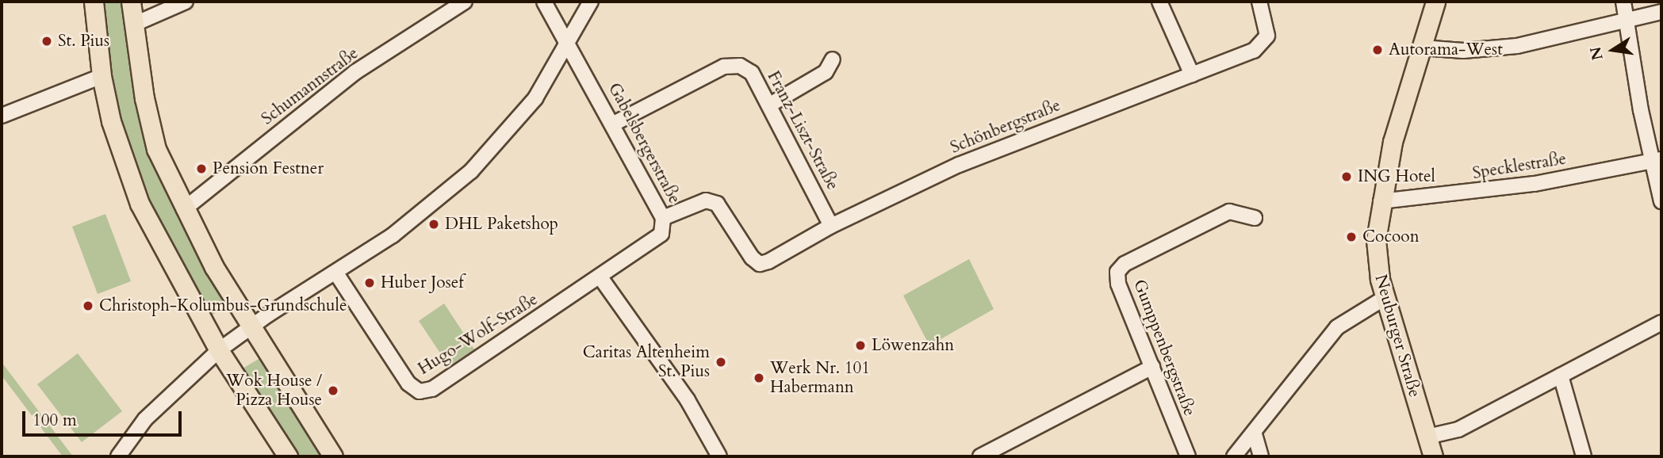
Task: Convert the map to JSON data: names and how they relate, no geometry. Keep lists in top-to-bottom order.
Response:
{
  "streets": {
    "main road": ["Neuburger Straße"],
    "street": [
      "Schumannstraße",
      "Schönbergstraße",
      "Franz-Liszt-Straße",
      "Gabelsbergerstraße",
      "Specklestraße",
      "Hugo-Wolf-Straße",
      "Gumppenbergstraße"
    ]
  },
  "crossings": [
    ["Schönbergstraße", "Franz-Liszt-Straße"],
    ["Schönbergstraße", "Gabelsbergerstraße"],
    ["Franz-Liszt-Straße", "Gabelsbergerstraße"],
    ["Gabelsbergerstraße", "Hugo-Wolf-Straße"],
    ["Specklestraße", "Neuburger Straße"]
  ],
  "places": [
    "St. Pius",
    "Autorama-West",
    "Pension Festner",
    "ING Hotel",
    "DHL Paketshop",
    "Cocoon",
    "Huber Josef",
    "Christoph-Kolumbus-Grundschule",
    "Löwenzahn",
    "Caritas Altenheim St. Pius",
    "Werk Nr. 101 Habermann",
    "Wok House / Pizza House"
  ],
  "scale_bar": "100 m",
  "north": "left"
}
